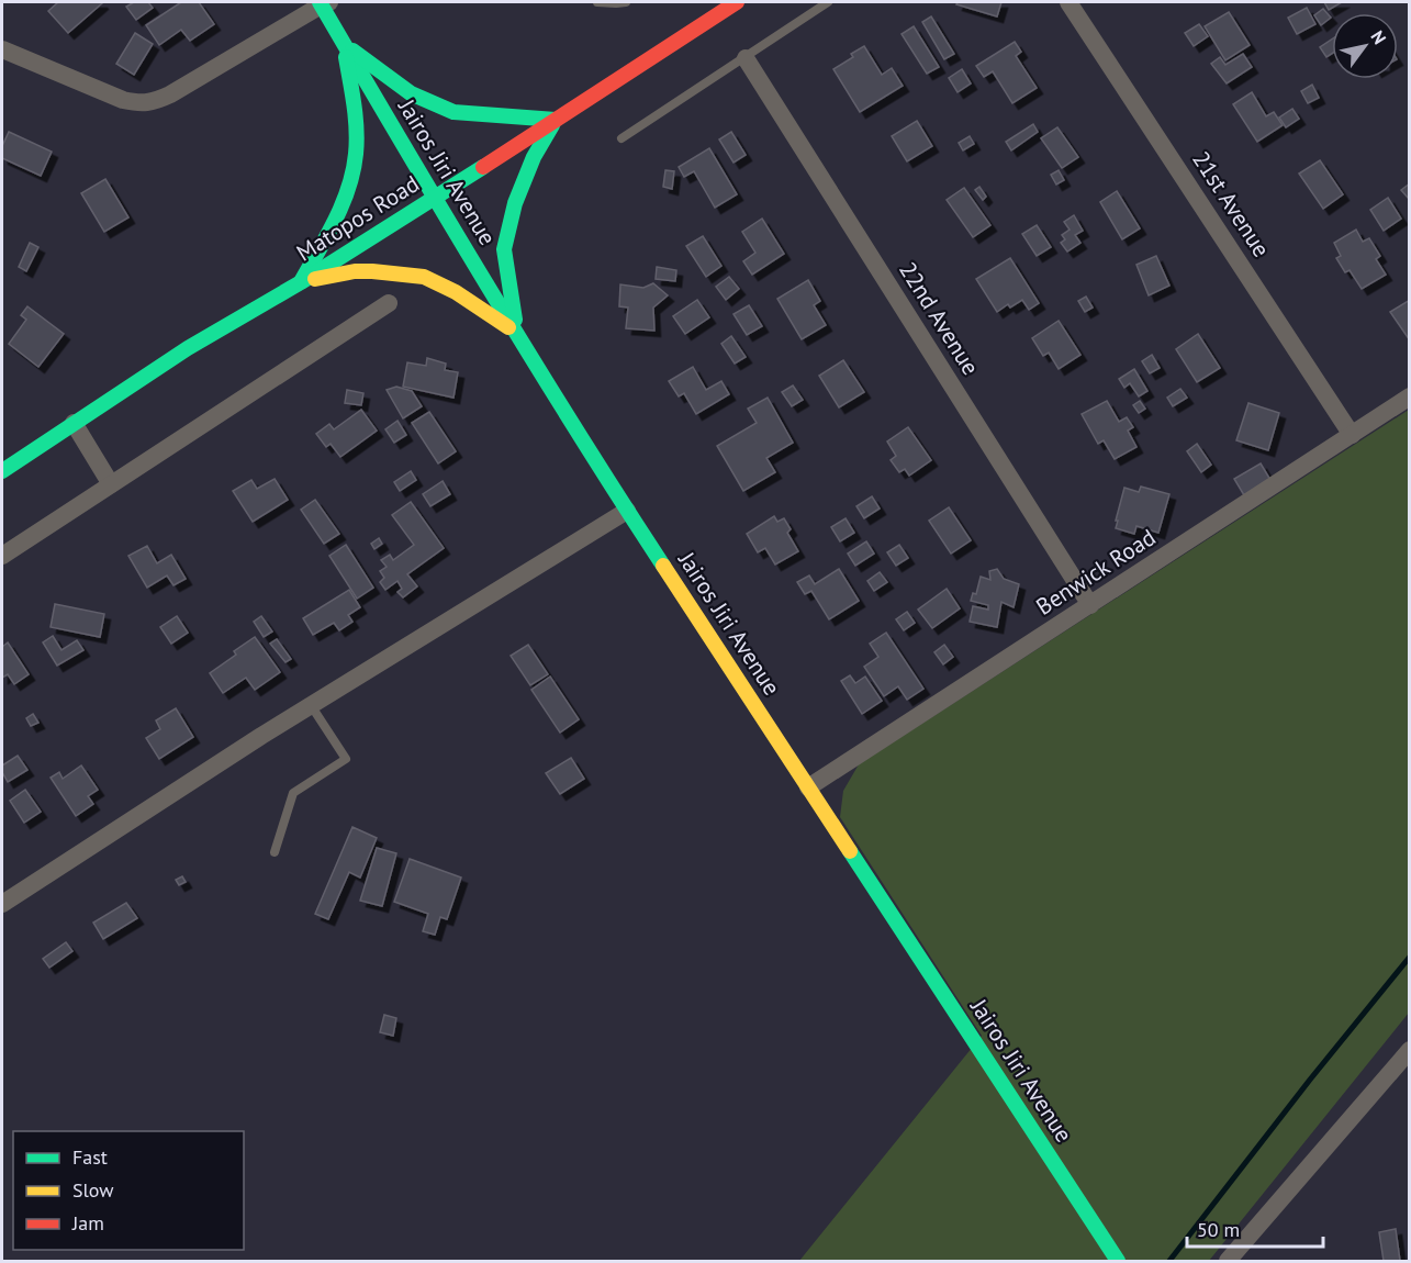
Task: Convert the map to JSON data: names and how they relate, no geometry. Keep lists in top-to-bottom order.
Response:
{
  "streets": {
    "main road": ["Jairos Jiri Avenue", "Matopos Road"],
    "street": ["21st Avenue", "22nd Avenue", "Benwick Road"]
  },
  "crossings": [
    ["Jairos Jiri Avenue", "Matopos Road"],
    ["Jairos Jiri Avenue", "Benwick Road"],
    ["21st Avenue", "Benwick Road"],
    ["22nd Avenue", "Benwick Road"]
  ],
  "legend": ["Fast", "Slow", "Jam"],
  "scale_bar": "50 m",
  "north": "top right"
}
